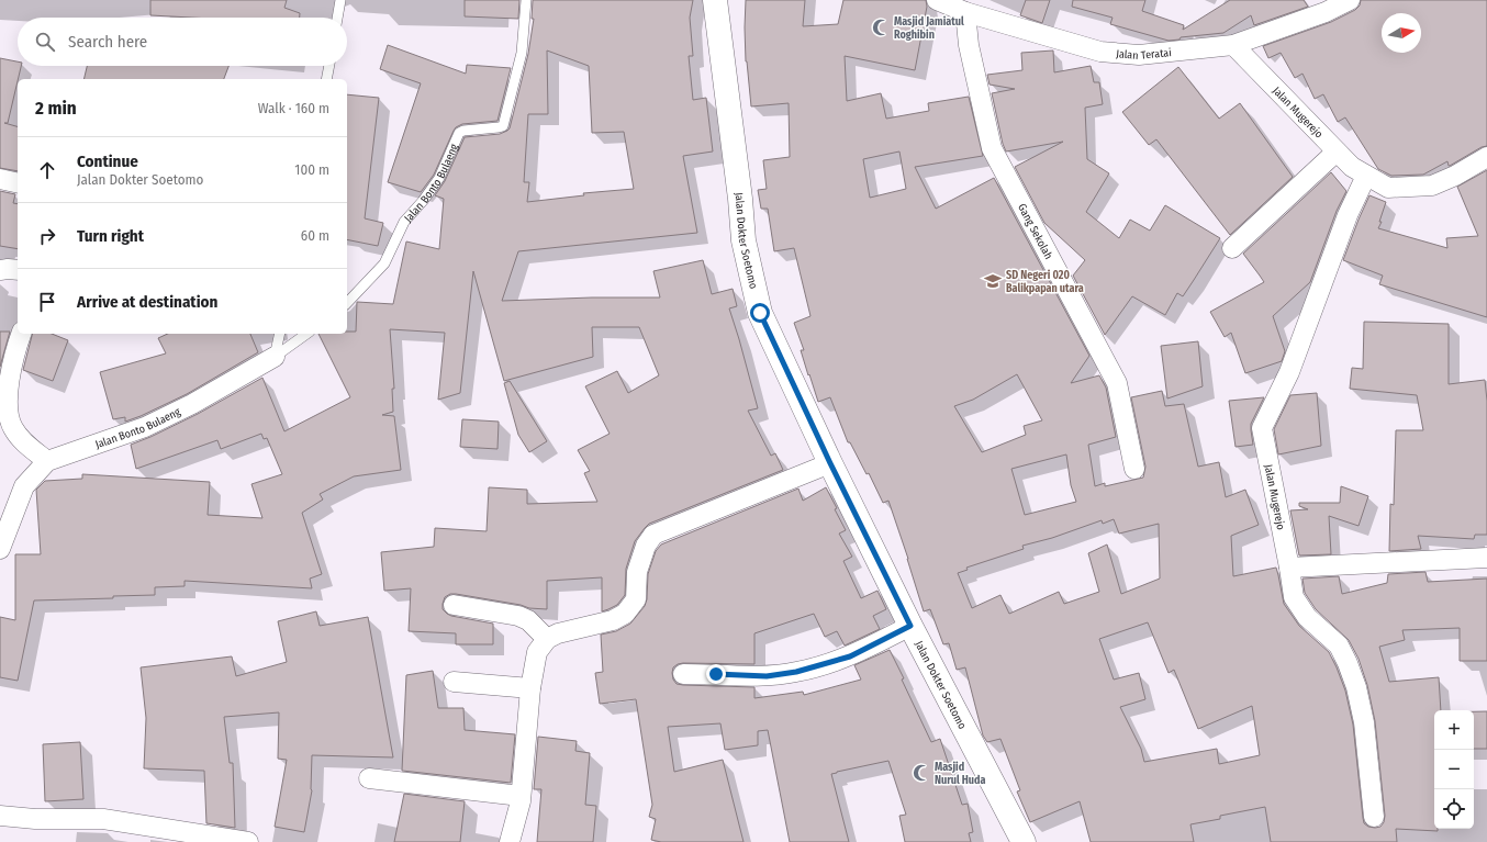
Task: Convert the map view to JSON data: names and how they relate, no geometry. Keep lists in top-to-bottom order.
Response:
{
  "streets": {
    "street": [
      "Jalan Teratai",
      "Jalan Mugerejo",
      "Jalan Bonto Bulaeng",
      "Gang Sekolah",
      "Jalan Dokter Soetomo"
    ]
  },
  "crossings": [
    ["Jalan Teratai", "Jalan Mugerejo"],
    ["Jalan Teratai", "Gang Sekolah"]
  ],
  "places": {
    "mosque": ["Masjid Jamiatul Roghibin", "Masjid Nurul Huda"],
    "school or university": ["SD Negeri 020 Balikpapan utara"]
  },
  "north": "right",
  "page": {
    "search": "Search here",
    "heading": ["2 min", "Walk · 160 m"],
    "list": [
      ["Continue", "Jalan Dokter Soetomo", "100 m"],
      ["Turn right", "60 m"],
      "Arrive at destination"
    ],
    "map_buttons": ["+", "−"]
  }
}
